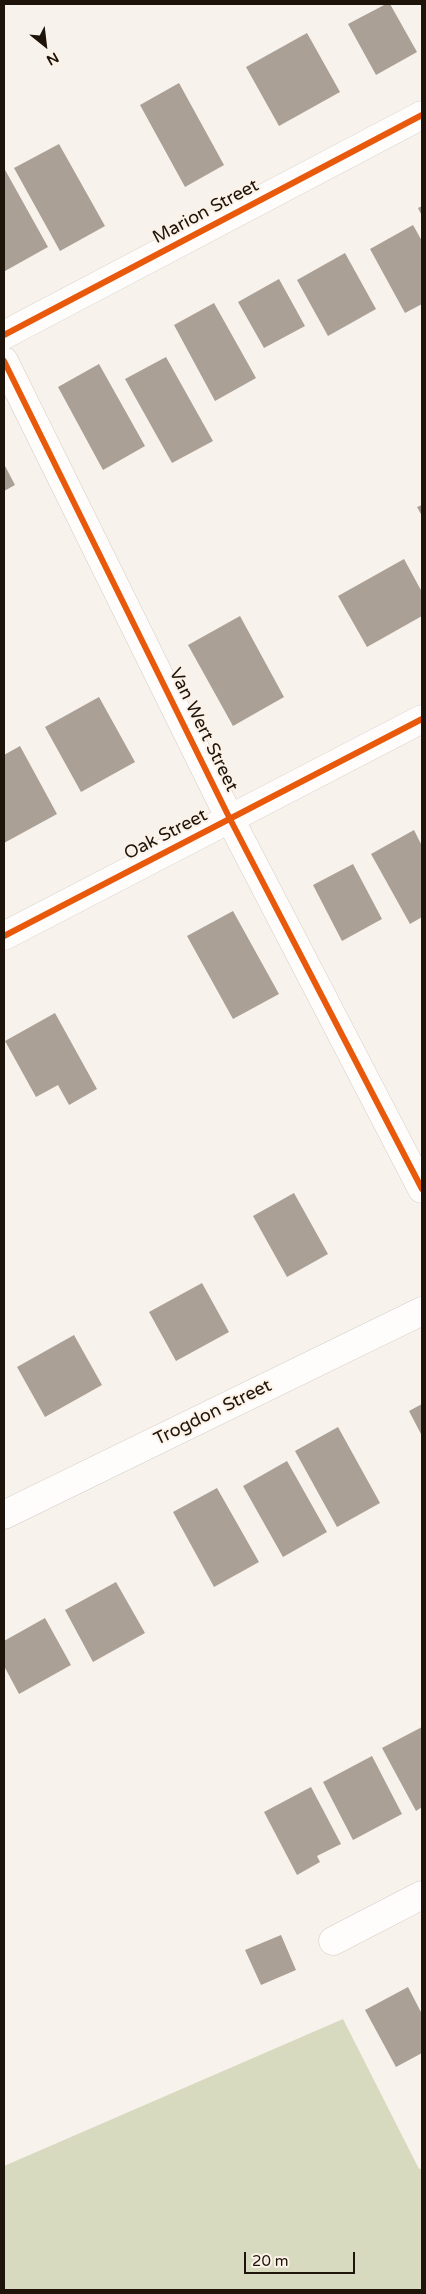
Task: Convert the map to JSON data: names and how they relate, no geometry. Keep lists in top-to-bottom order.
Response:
{
  "streets": {
    "street": [
      "Marion Street",
      "Van Wert Street",
      "Oak Street",
      "Trogdon Street"
    ]
  },
  "crossings": [
    ["Van Wert Street", "Oak Street"]
  ],
  "scale_bar": "20 m",
  "north": "bottom right"
}
